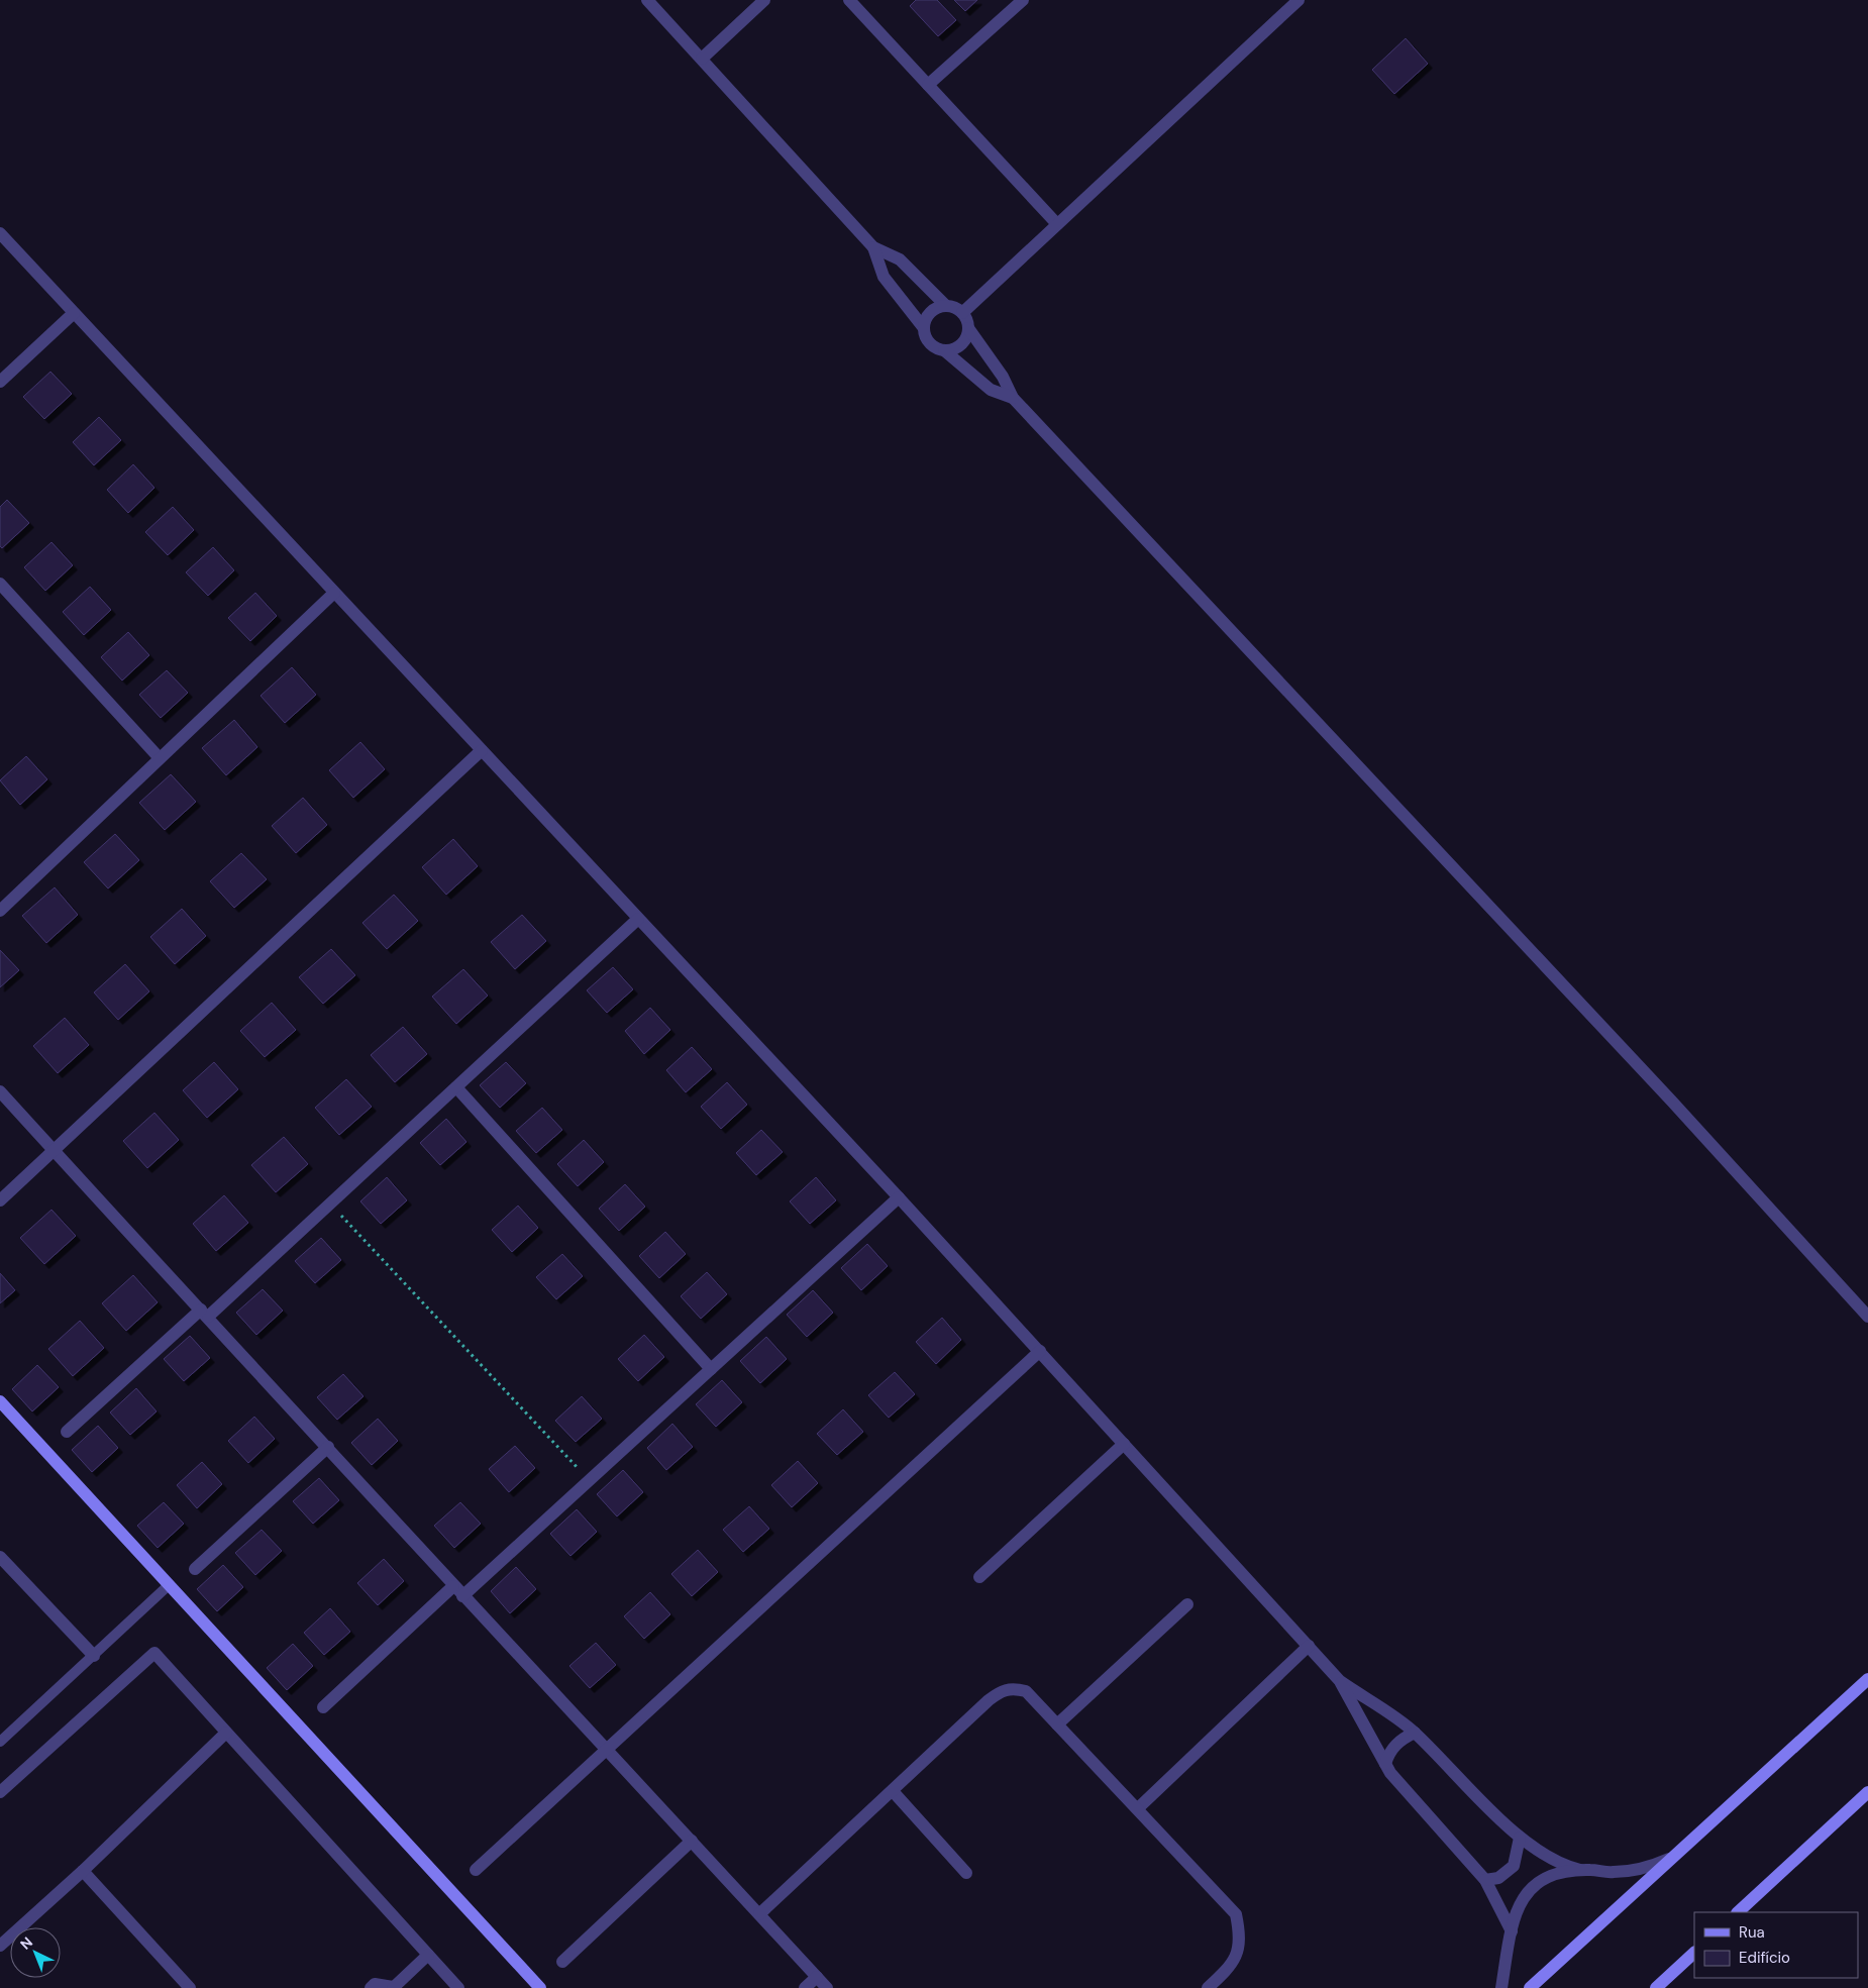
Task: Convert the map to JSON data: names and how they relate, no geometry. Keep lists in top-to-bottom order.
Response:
{
  "legend": ["Rua", "Edifício"],
  "north": "top left"
}
